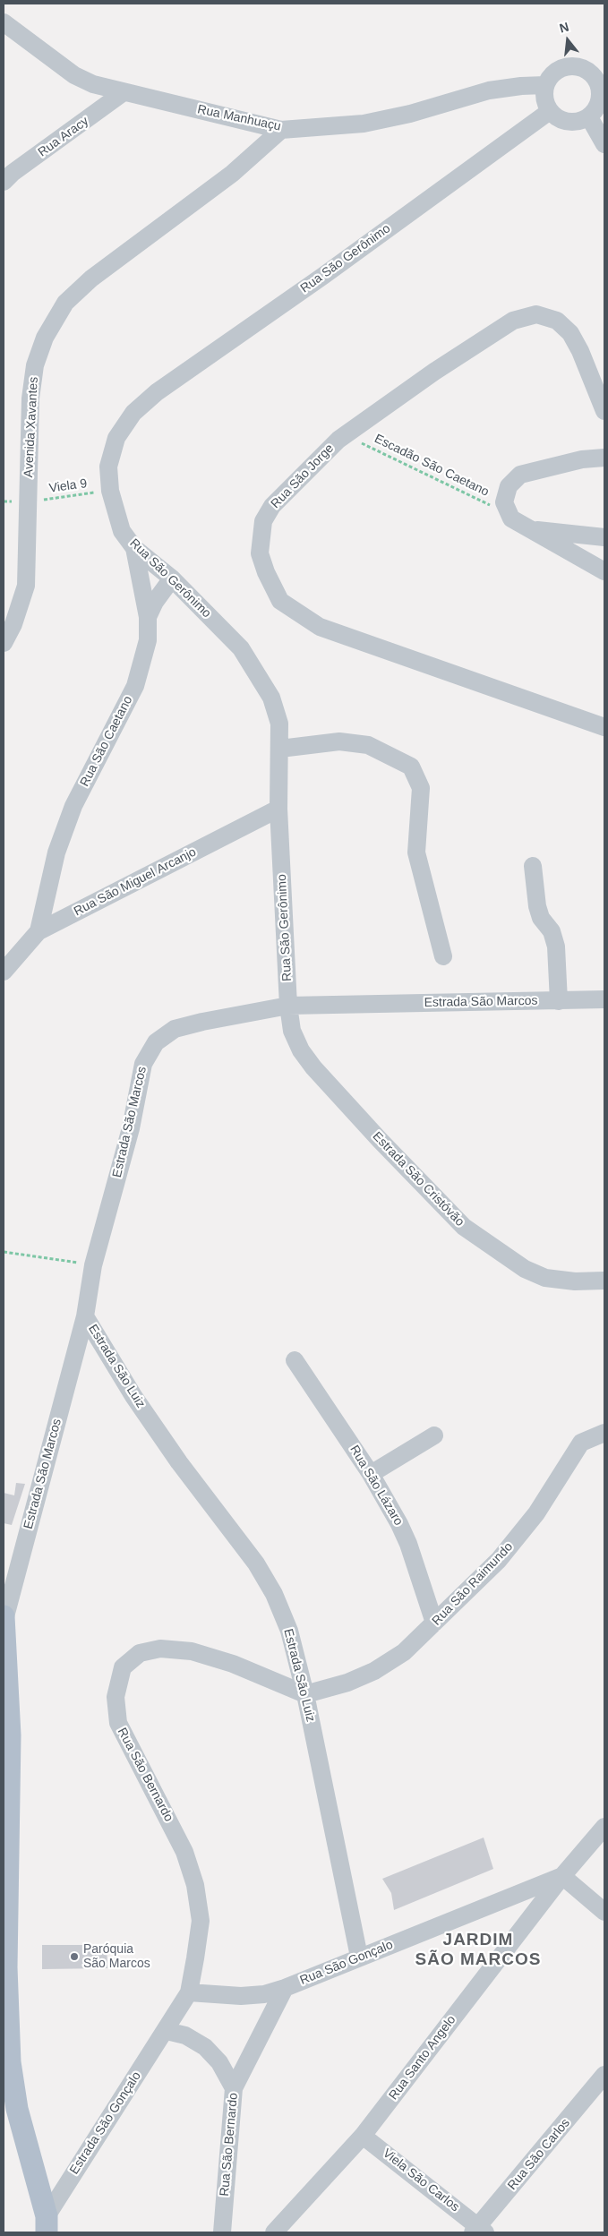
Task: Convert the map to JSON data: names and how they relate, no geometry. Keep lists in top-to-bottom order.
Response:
{
  "streets": {
    "street": [
      "Rua Manhuaçu",
      "Rua Aracy",
      "Rua São Gerônimo",
      "Avenida Xavantes",
      "Rua São Jorge",
      "Rua São Caetano",
      "Rua São Miguel Arcanjo",
      "Estrada São Marcos",
      "Estrada São Cristóvão",
      "Estrada São Luiz",
      "Rua São Lázaro",
      "Rua São Raimundo",
      "Rua São Bernardo",
      "Rua São Gonçalo",
      "Rua Santo Angelo",
      "Estrada São Gonçalo",
      "Rua São Carlos",
      "Viela São Carlos"
    ],
    "path": ["Escadão São Caetano", "Viela 9"]
  },
  "crossings": [
    ["Rua Manhuaçu", "Rua Aracy"],
    ["Rua Manhuaçu", "Rua São Gerônimo"],
    ["Rua Manhuaçu", "Avenida Xavantes"],
    ["Rua São Gerônimo", "Viela 9"],
    ["Rua São Gerônimo", "Rua São Caetano"],
    ["Rua São Gerônimo", "Rua São Miguel Arcanjo"],
    ["Rua São Gerônimo", "Estrada São Marcos"],
    ["Rua São Gerônimo", "Estrada São Cristóvão"],
    ["Avenida Xavantes", "Viela 9"],
    ["Escadão São Caetano", "Rua São Jorge"],
    ["Rua São Caetano", "Rua São Miguel Arcanjo"],
    ["Estrada São Marcos", "Estrada São Cristóvão"],
    ["Estrada São Marcos", "Estrada São Luiz"],
    ["Estrada São Luiz", "Rua São Raimundo"],
    ["Estrada São Luiz", "Rua São Bernardo"],
    ["Estrada São Luiz", "Rua São Gonçalo"],
    ["Rua São Lázaro", "Rua São Raimundo"],
    ["Rua São Raimundo", "Rua São Bernardo"],
    ["Rua São Bernardo", "Rua São Gonçalo"],
    ["Rua São Bernardo", "Estrada São Gonçalo"],
    ["Rua São Gonçalo", "Rua Santo Angelo"],
    ["Rua São Gonçalo", "Estrada São Gonçalo"],
    ["Rua Santo Angelo", "Viela São Carlos"],
    ["Rua São Carlos", "Viela São Carlos"]
  ],
  "districts": ["JARDIM SÃO MARCOS"],
  "places": ["Paróquia São Marcos"],
  "north": "top"
}
